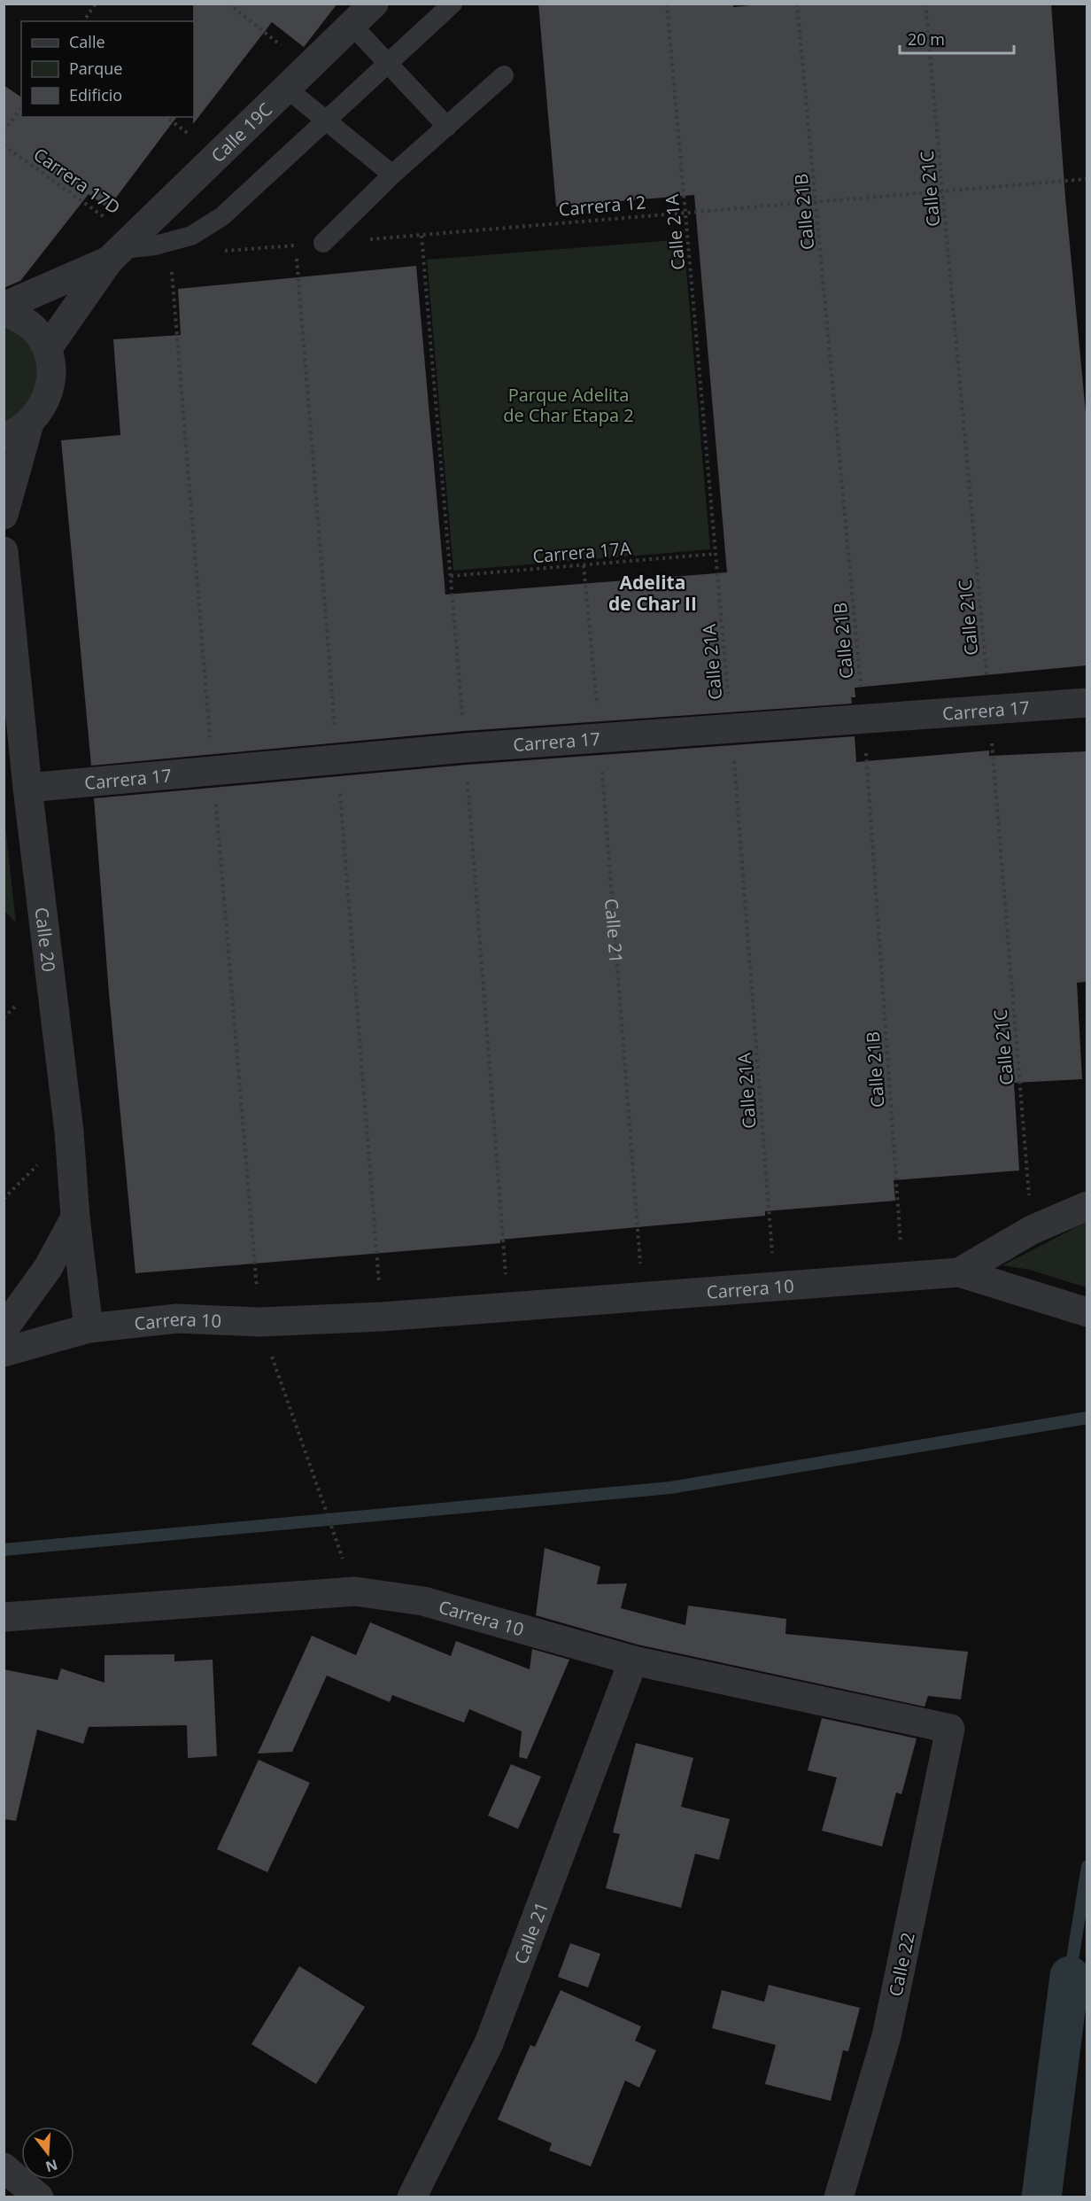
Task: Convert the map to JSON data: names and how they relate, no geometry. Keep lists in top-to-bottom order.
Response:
{
  "streets": {
    "street": [
      "Calle 19C",
      "Carrera 17",
      "Calle 21",
      "Calle 20",
      "Carrera 10",
      "Calle 22"
    ],
    "path": [
      "Carrera 17D",
      "Calle 21C",
      "Carrera 12",
      "Calle 21B",
      "Calle 21A",
      "Carrera 17A"
    ]
  },
  "crossings": [
    ["Calle 19C", "Carrera 17D"],
    ["Calle 21C", "Carrera 12"],
    ["Calle 21C", "Carrera 17"],
    ["Calle 21C", "Carrera 10"],
    ["Carrera 12", "Calle 21B"],
    ["Carrera 12", "Calle 21A"],
    ["Calle 21B", "Carrera 17"],
    ["Calle 21B", "Carrera 10"],
    ["Calle 21A", "Carrera 17A"],
    ["Calle 21A", "Carrera 17"],
    ["Calle 21A", "Carrera 10"],
    ["Carrera 17A", "Calle 21"],
    ["Carrera 17", "Calle 21"],
    ["Carrera 17", "Calle 20"],
    ["Calle 21", "Carrera 10"],
    ["Calle 20", "Carrera 10"],
    ["Carrera 10", "Calle 22"]
  ],
  "districts": ["Adelita de Char II"],
  "parks": ["Parque Adelita de Char Etapa 2"],
  "legend": ["Calle", "Parque", "Edificio"],
  "scale_bar": "20 m",
  "north": "bottom"
}
